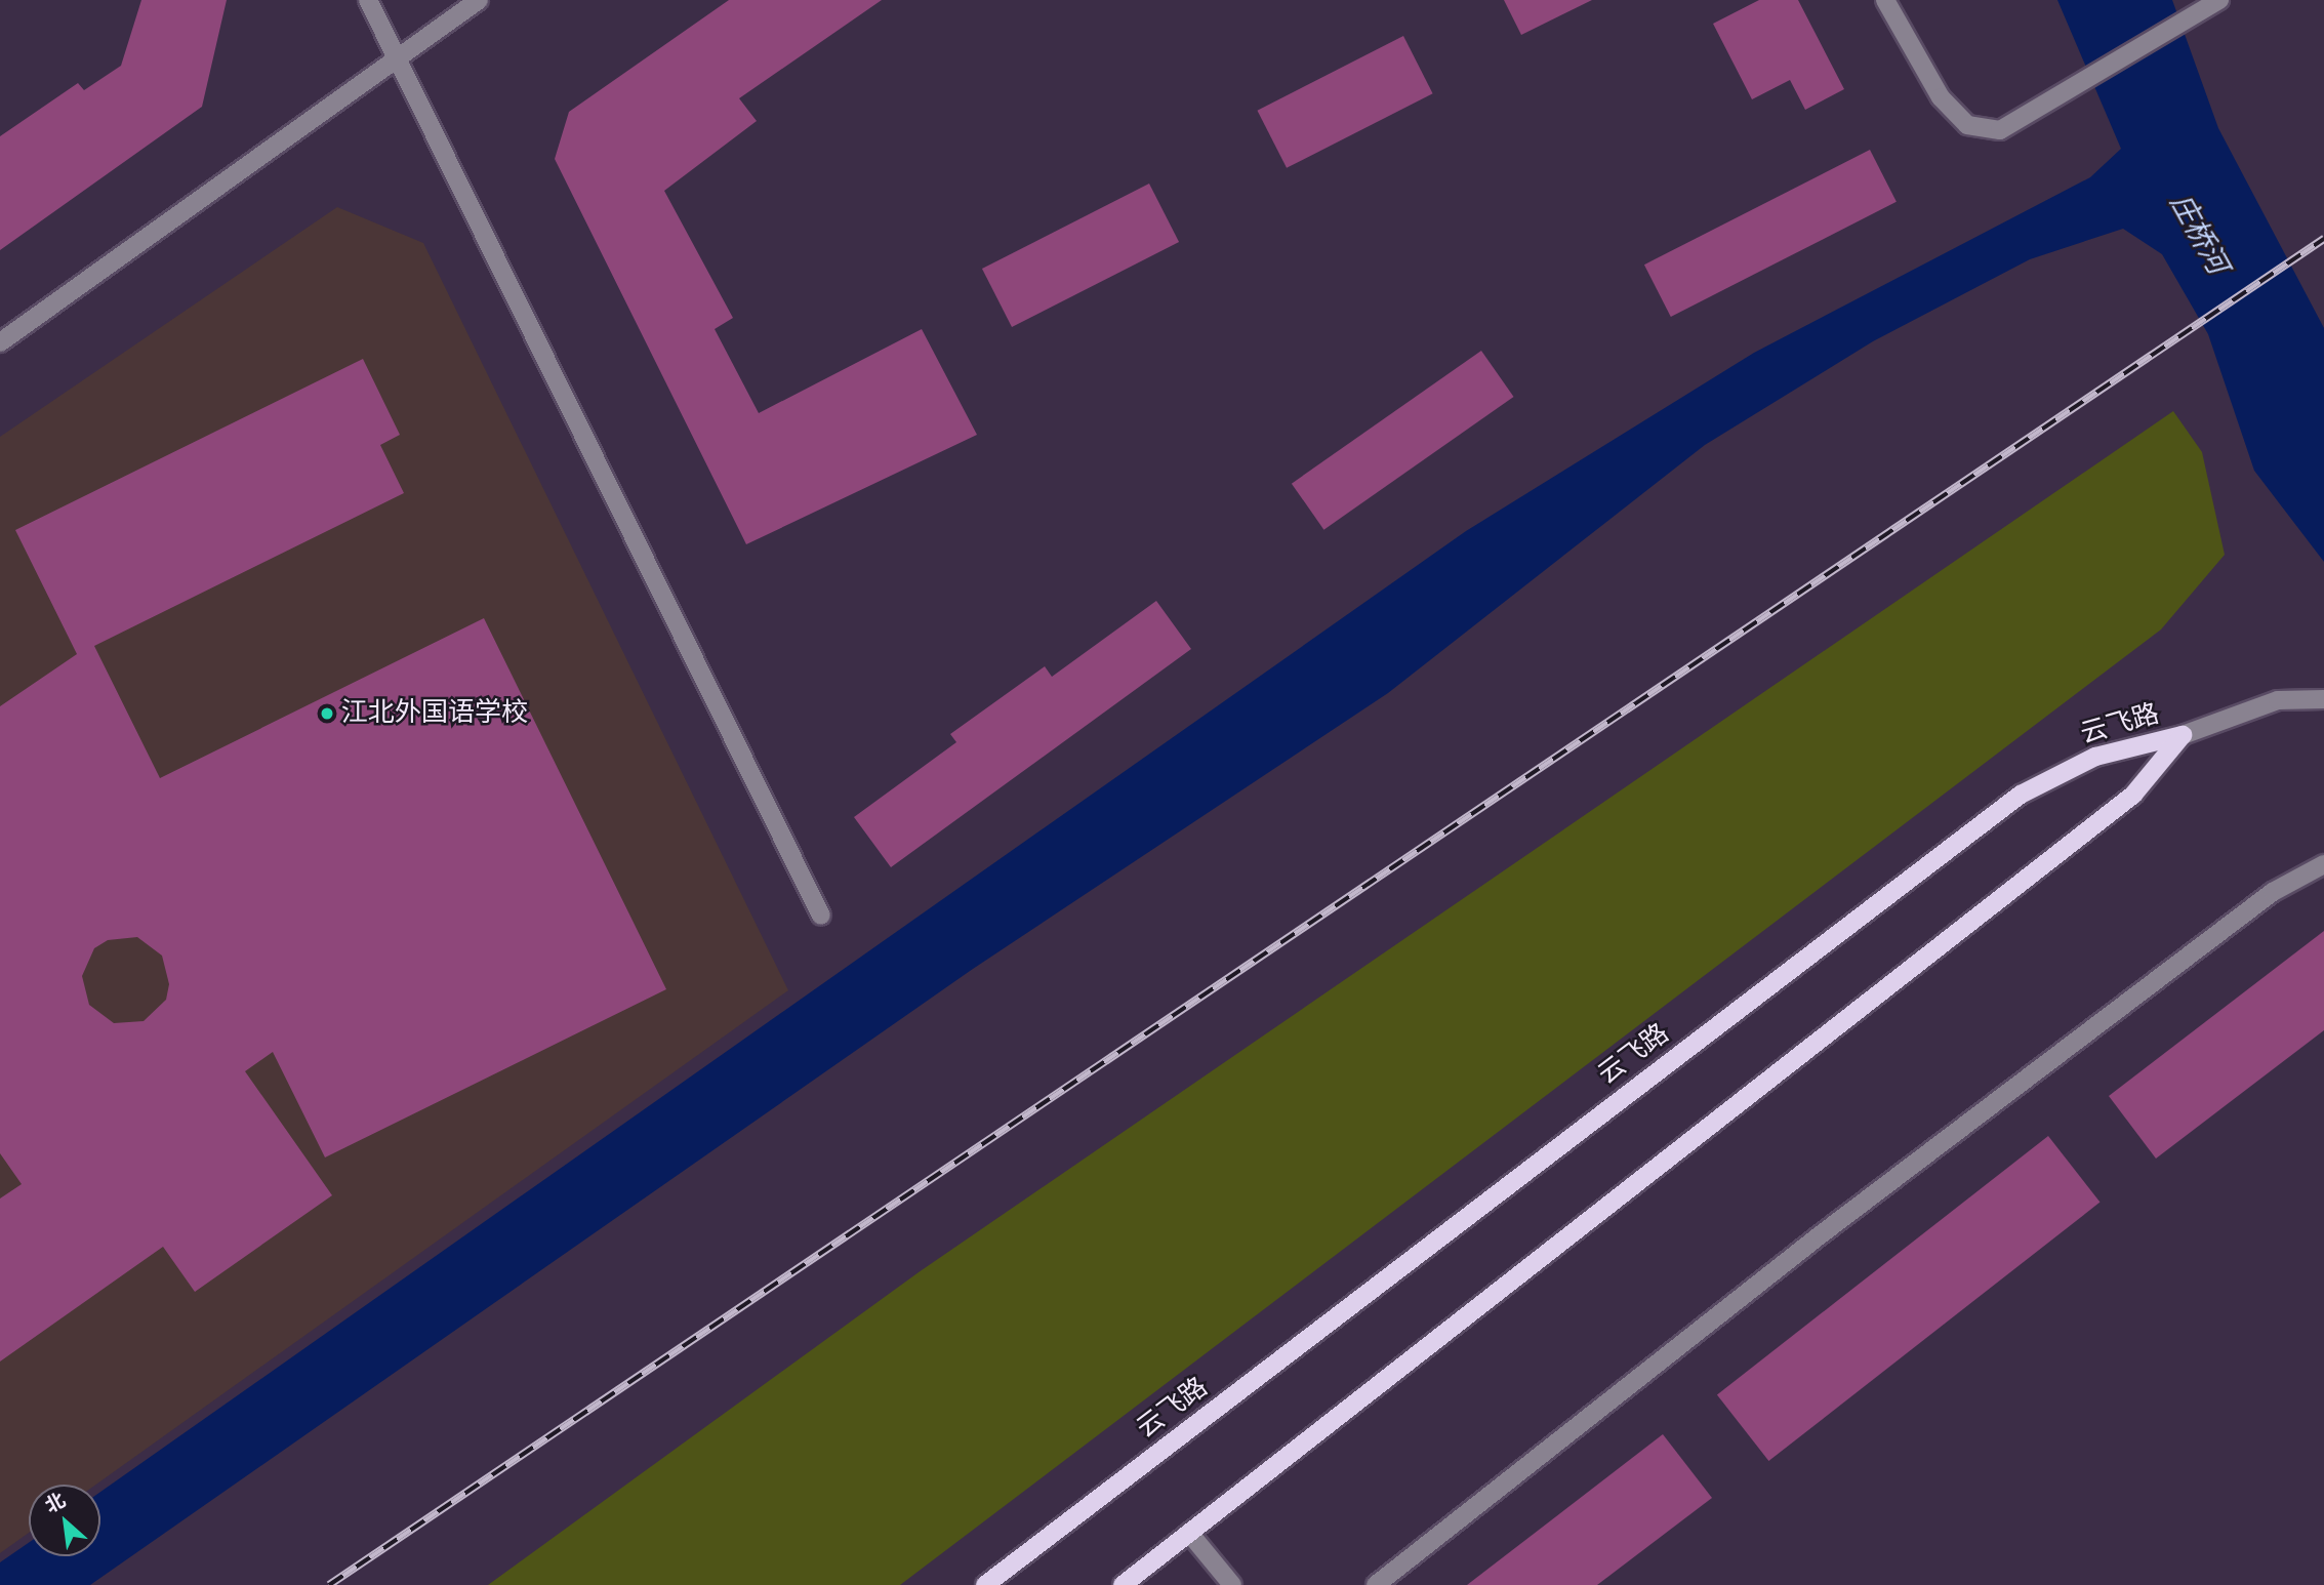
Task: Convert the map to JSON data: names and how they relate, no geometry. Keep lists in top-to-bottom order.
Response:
{
  "streets": {
    "main road": ["云飞路"]
  },
  "water": ["庄桥河"],
  "places": ["江北外国语学校"],
  "north": "top left"
}
